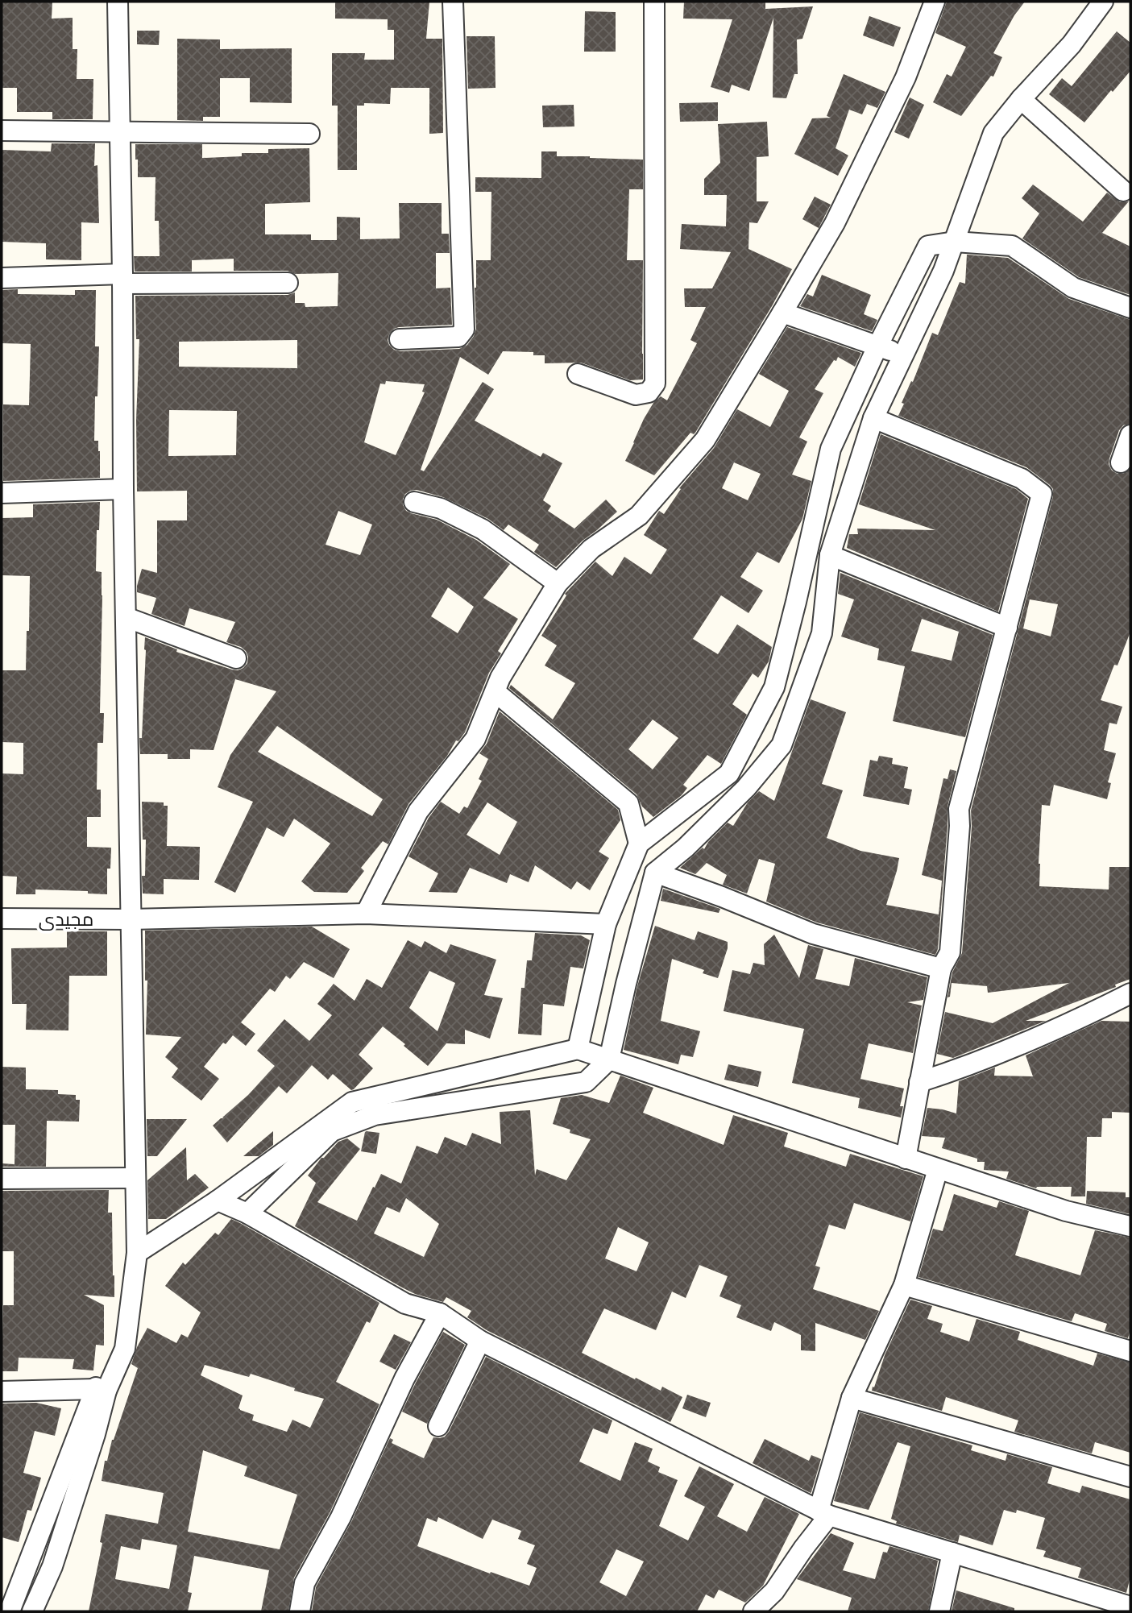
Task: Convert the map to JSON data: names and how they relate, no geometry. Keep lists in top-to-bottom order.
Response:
{
  "streets": {
    "street": ["مجیدی"]
  }
}
